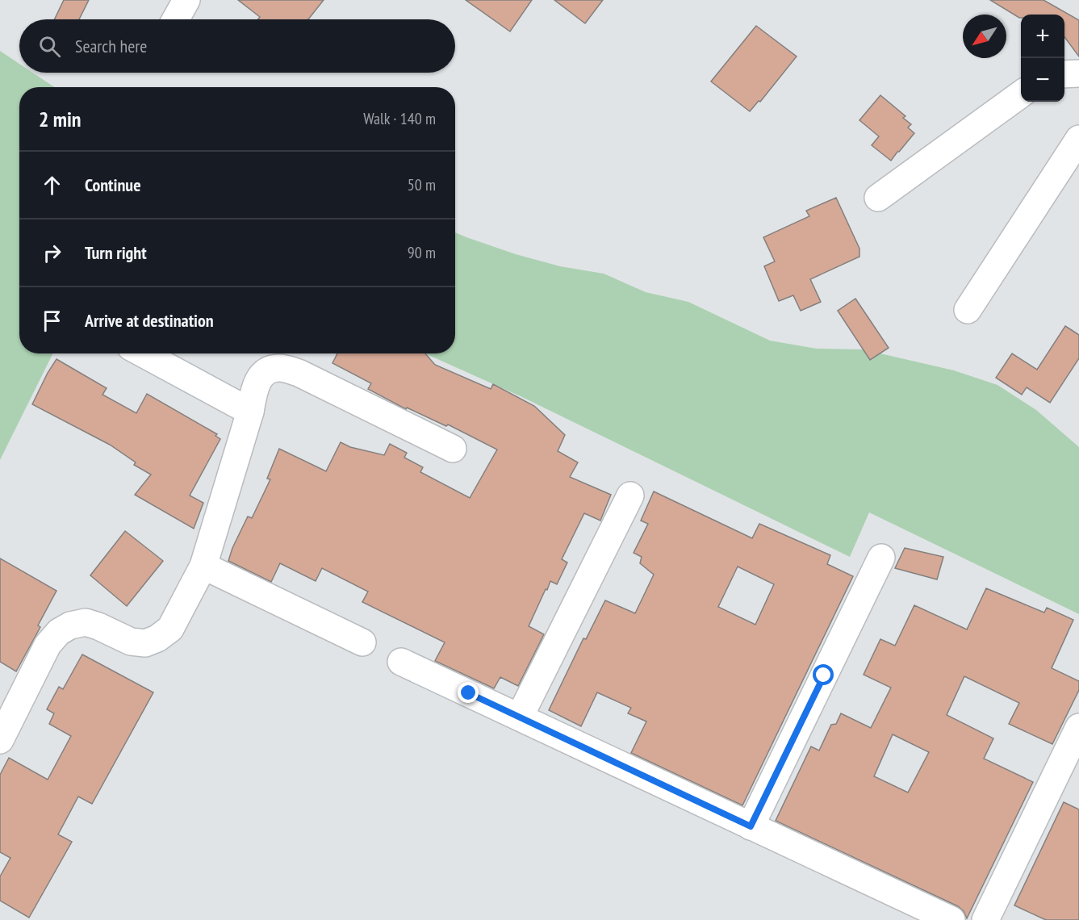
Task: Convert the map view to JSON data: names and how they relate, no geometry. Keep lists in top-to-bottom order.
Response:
{
  "north": "bottom left",
  "page": {
    "map_buttons": ["+", "−"],
    "search": "Search here",
    "heading": ["2 min", "Walk · 140 m"],
    "list": [
      ["Continue", "50 m"],
      ["Turn right", "90 m"],
      "Arrive at destination"
    ]
  }
}
